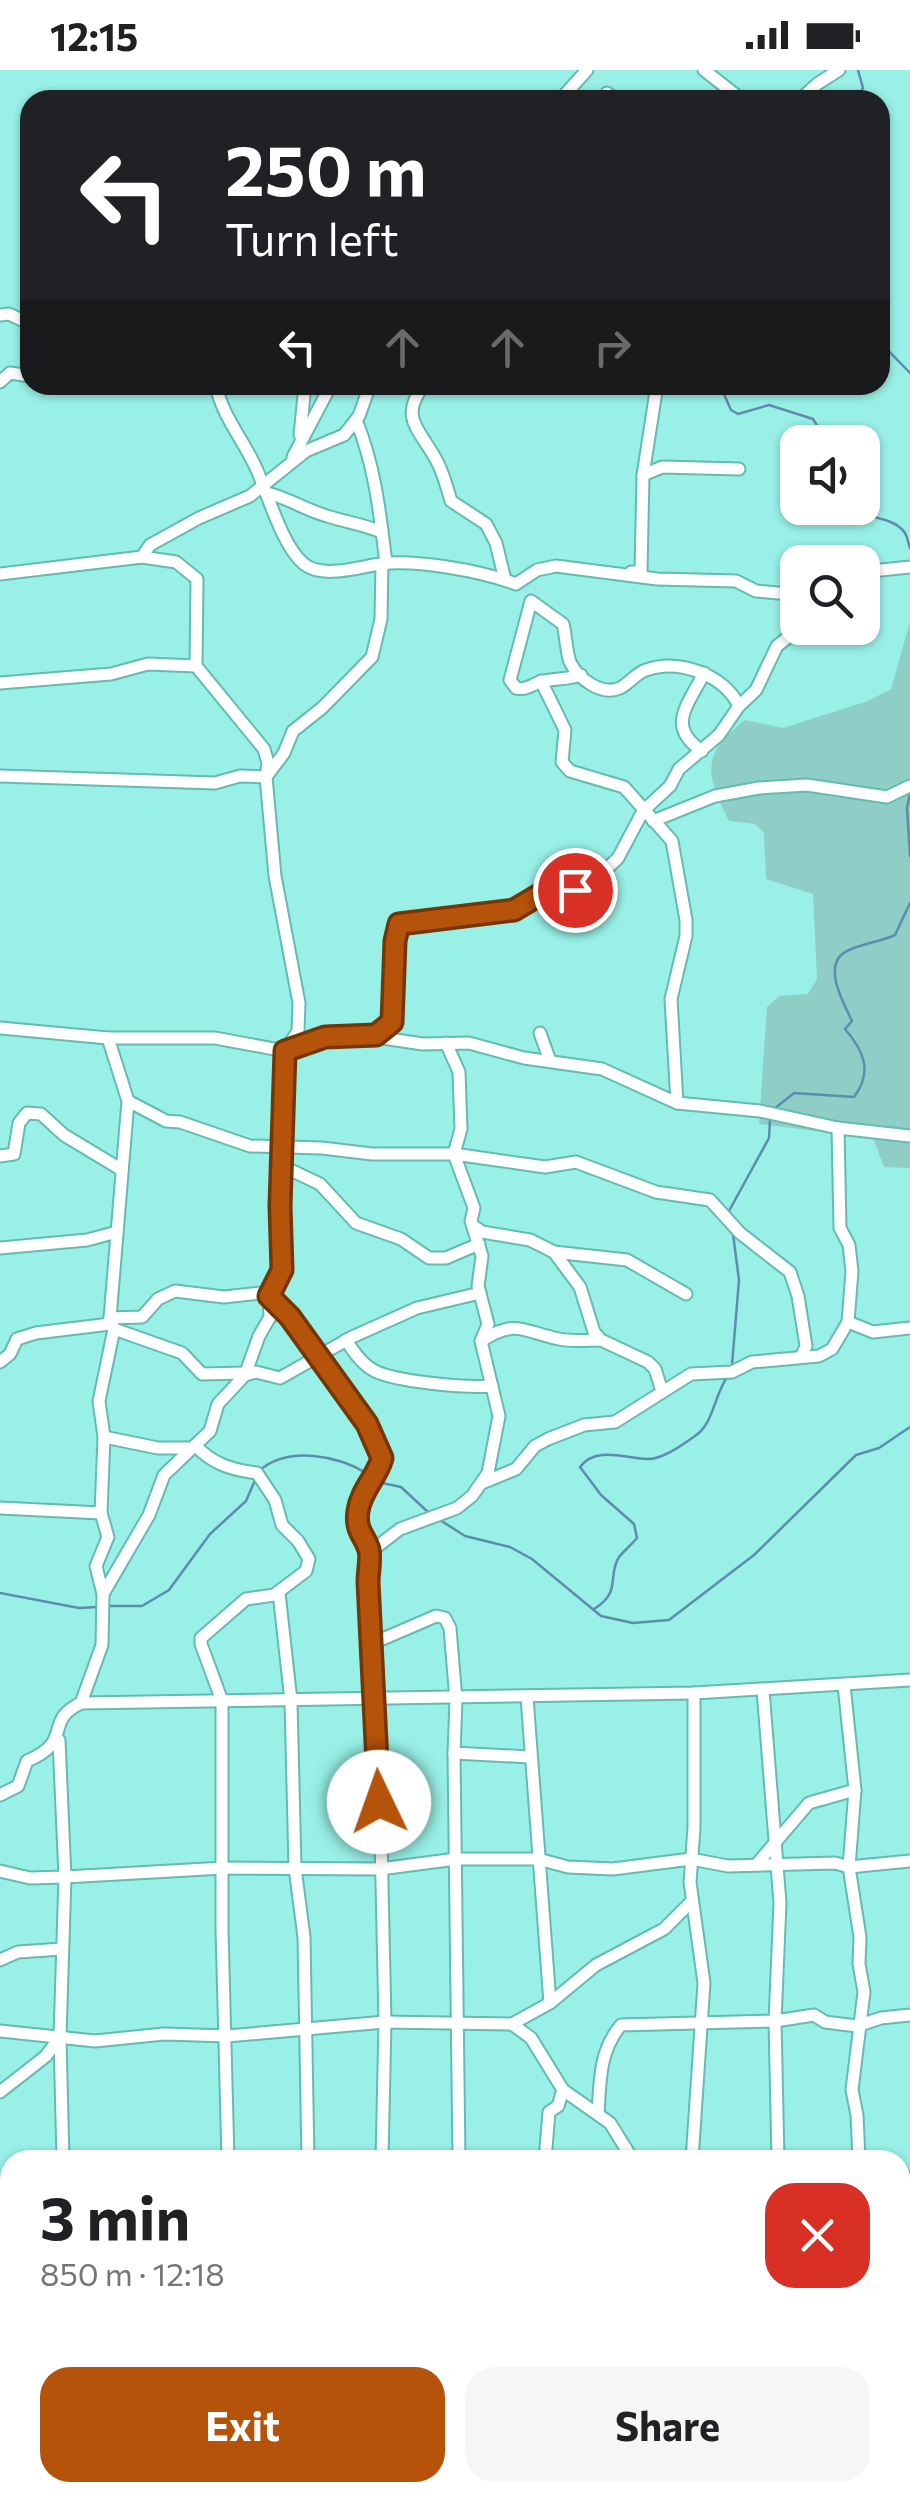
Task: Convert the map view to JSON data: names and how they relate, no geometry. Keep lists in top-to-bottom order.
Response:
{
  "page": {
    "status": "12:15",
    "turn": ["250 m", "Turn left"],
    "heading": ["3 min", "850 m · 12:18"],
    "buttons": ["Exit", "Share"]
  }
}
